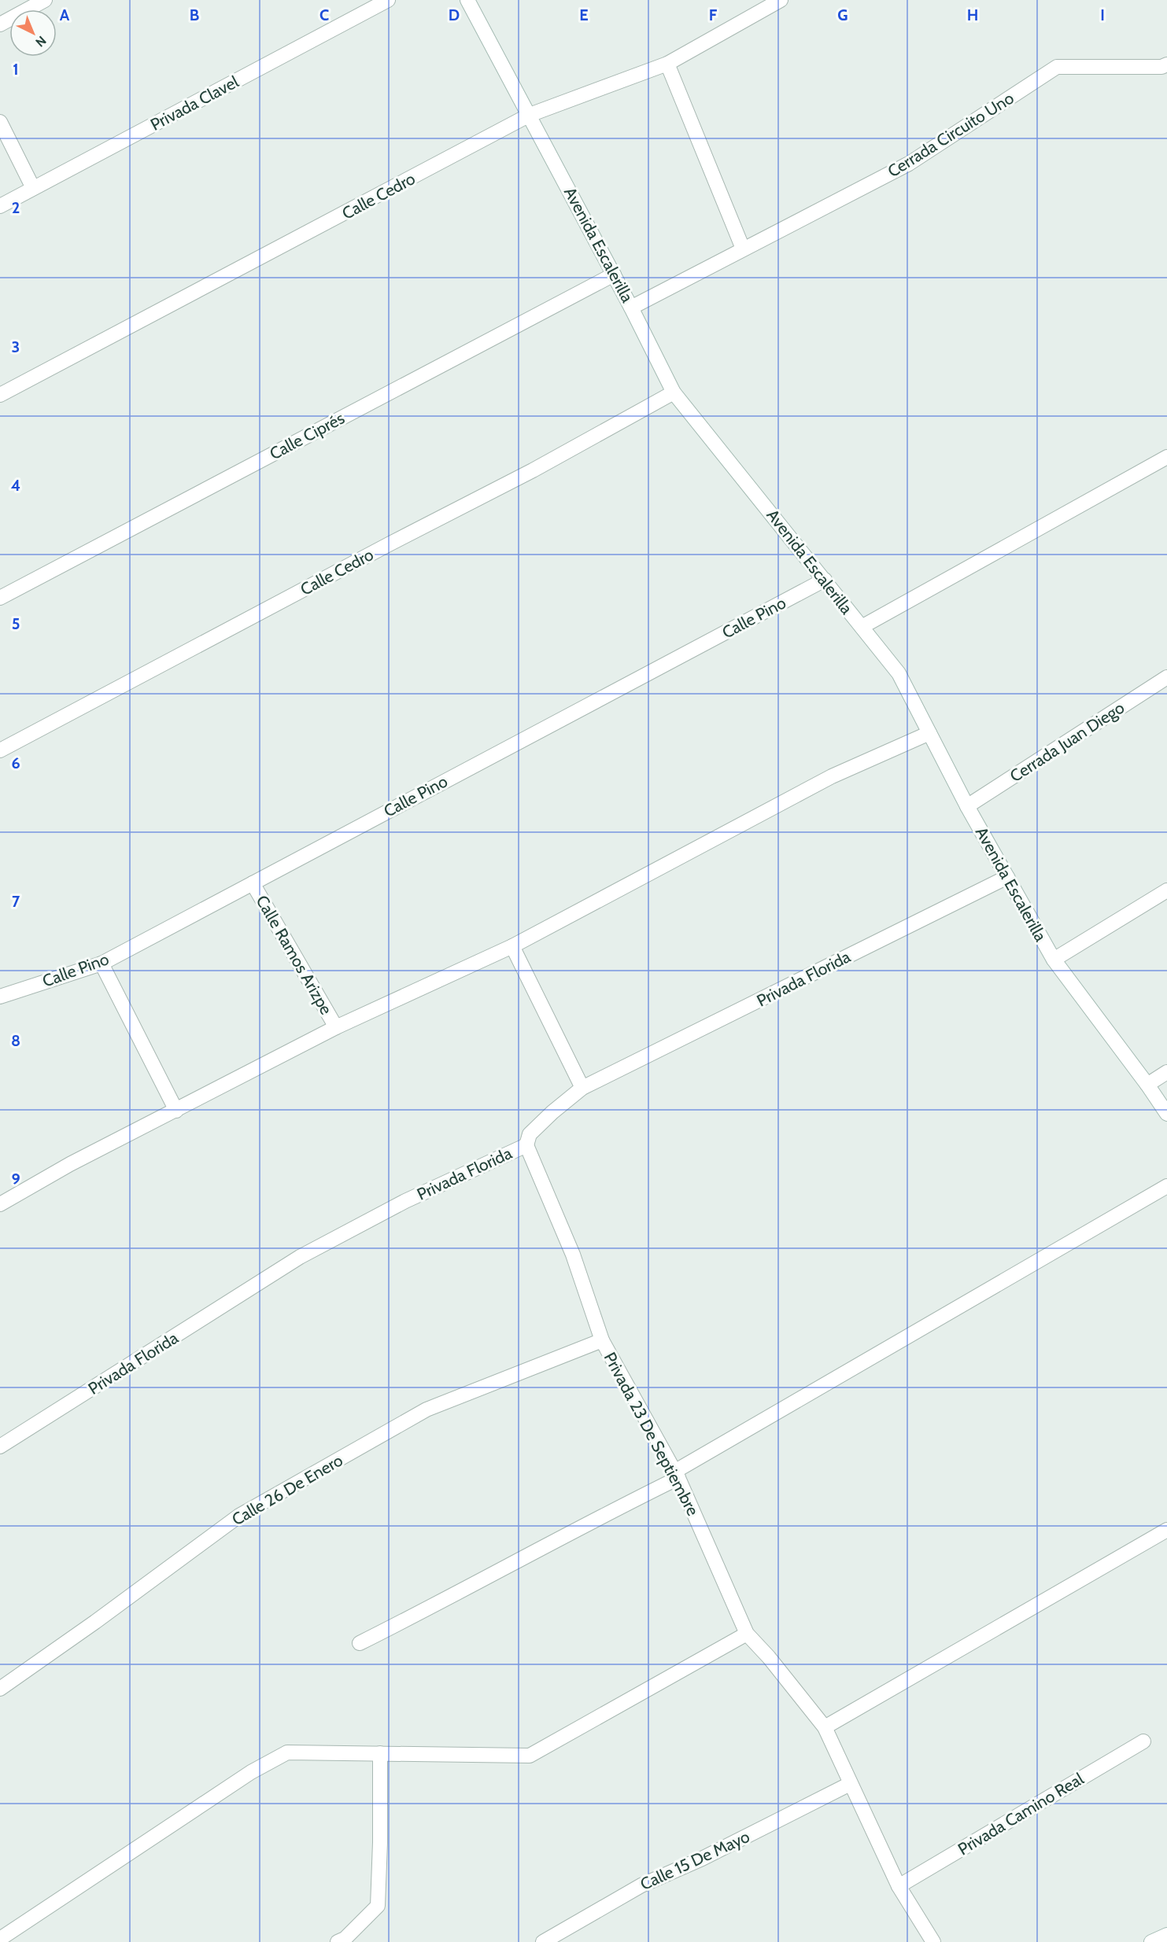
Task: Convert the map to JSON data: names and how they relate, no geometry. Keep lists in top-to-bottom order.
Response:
{
  "streets": {
    "street": [
      "Privada Clavel",
      "Cerrada Circuito Uno",
      "Calle Cedro",
      "Avenida Escalerilla",
      "Calle Ciprés",
      "Calle Pino",
      "Cerrada Juan Diego",
      "Calle Ramos Arizpe",
      "Privada Florida",
      "Privada 23 De Septiembre",
      "Calle 26 De Enero",
      "Privada Camino Real",
      "Calle 15 De Mayo"
    ]
  },
  "crossings": [
    ["Cerrada Circuito Uno", "Avenida Escalerilla"],
    ["Calle Cedro", "Avenida Escalerilla"],
    ["Avenida Escalerilla", "Calle Ciprés"],
    ["Avenida Escalerilla", "Calle Pino"],
    ["Avenida Escalerilla", "Cerrada Juan Diego"],
    ["Avenida Escalerilla", "Privada Florida"],
    ["Calle Pino", "Calle Ramos Arizpe"],
    ["Privada Florida", "Privada 23 De Septiembre"],
    ["Privada 23 De Septiembre", "Calle 26 De Enero"],
    ["Privada 23 De Septiembre", "Privada Camino Real"],
    ["Privada 23 De Septiembre", "Calle 15 De Mayo"]
  ],
  "north": "bottom right",
  "grid": {
    "columns": [
      "A",
      "B",
      "C",
      "D",
      "E",
      "F",
      "G",
      "H",
      "I"
    ],
    "rows": [
      "1",
      "2",
      "3",
      "4",
      "5",
      "6",
      "7",
      "8",
      "9"
    ]
  }
}
